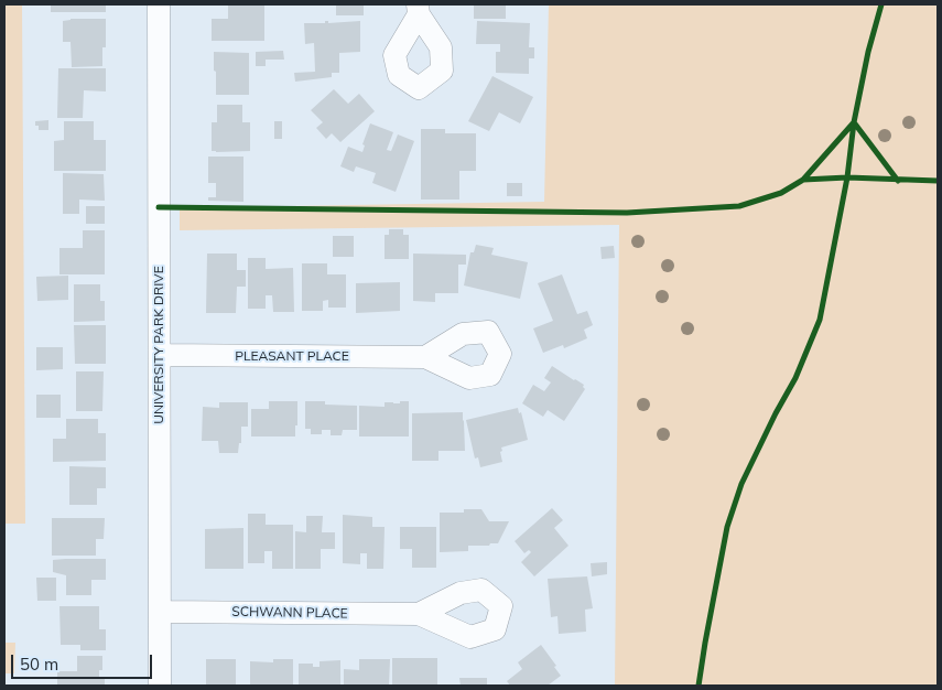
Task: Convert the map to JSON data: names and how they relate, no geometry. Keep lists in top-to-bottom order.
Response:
{
  "streets": {
    "street": ["UNIVERSITY PARK DRIVE", "PLEASANT PLACE", "SCHWANN PLACE"]
  },
  "crossings": [
    ["UNIVERSITY PARK DRIVE", "PLEASANT PLACE"],
    ["UNIVERSITY PARK DRIVE", "SCHWANN PLACE"]
  ],
  "scale_bar": "50 m"
}
